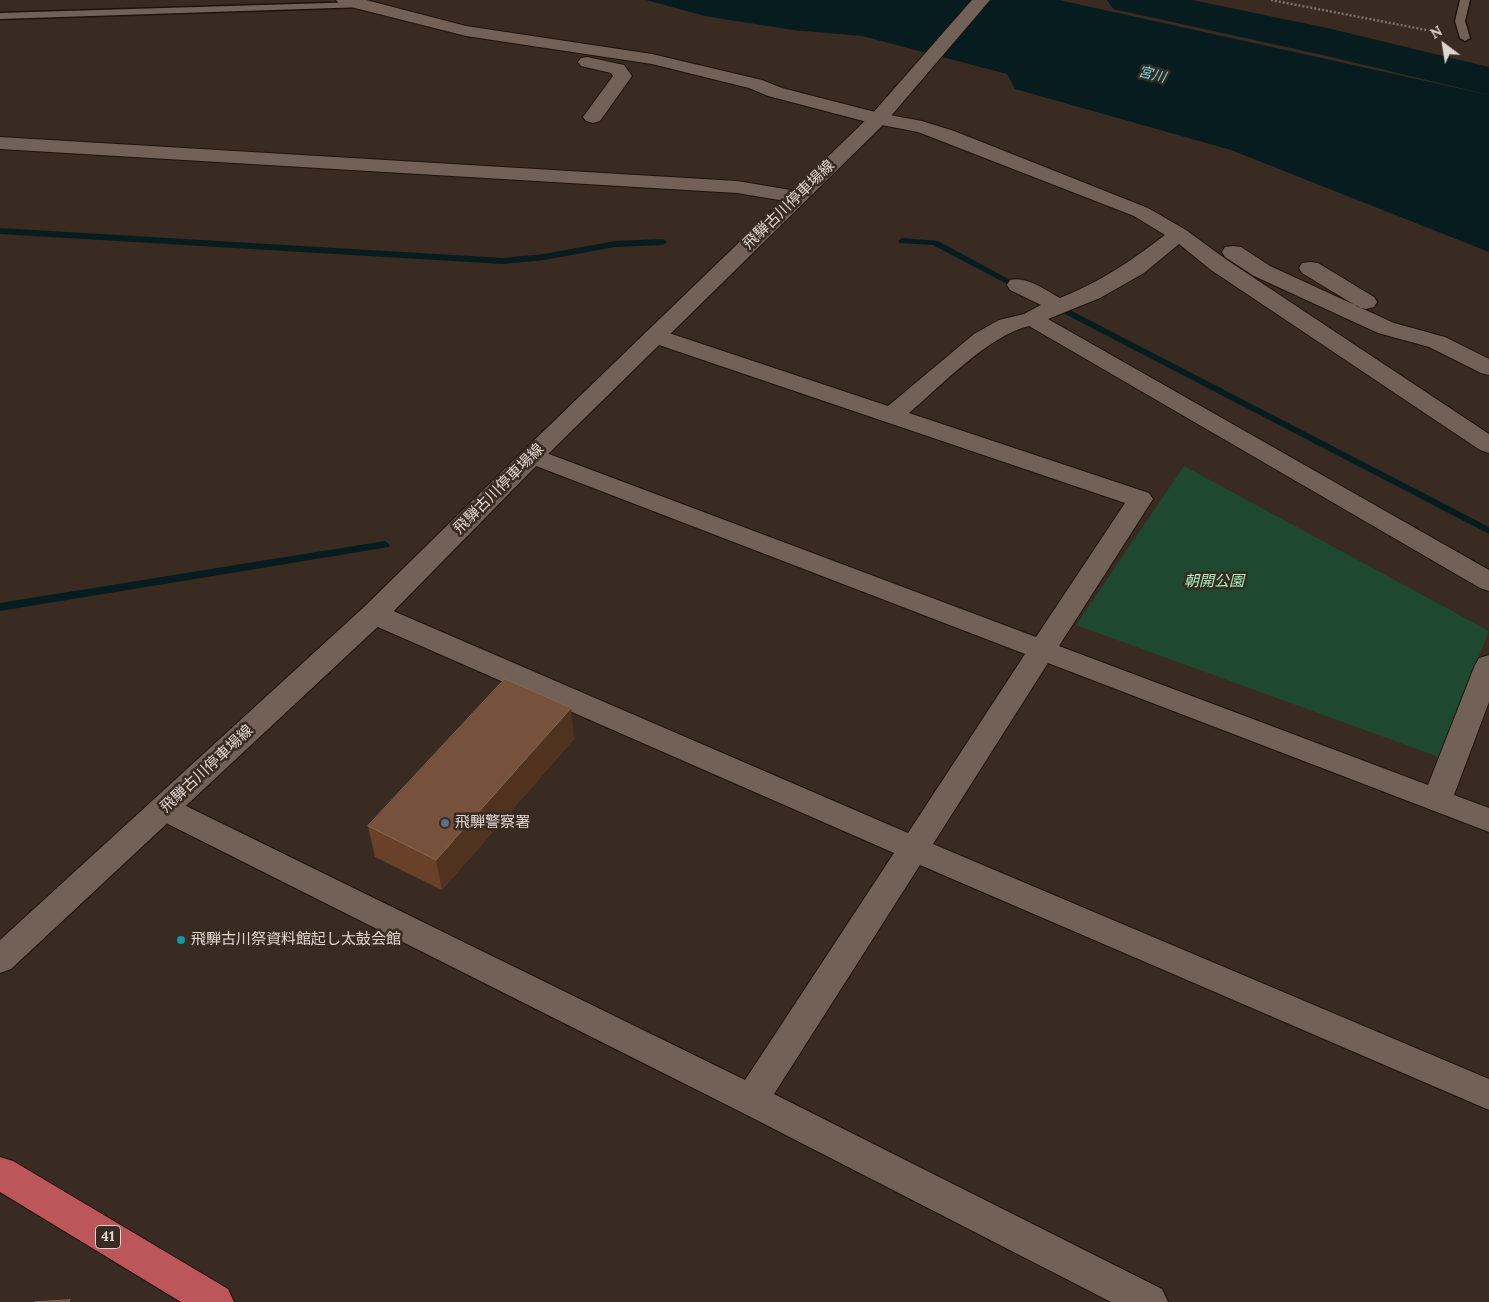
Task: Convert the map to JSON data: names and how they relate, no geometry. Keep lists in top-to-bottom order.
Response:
{
  "streets": {
    "highway": ["41"],
    "street": ["飛騨古川停車場線"]
  },
  "water": ["宮川"],
  "parks": ["朝開公園"],
  "places": ["飛騨警察署", "飛騨古川祭資料館起し太鼓会館"],
  "north": "top left"
}
